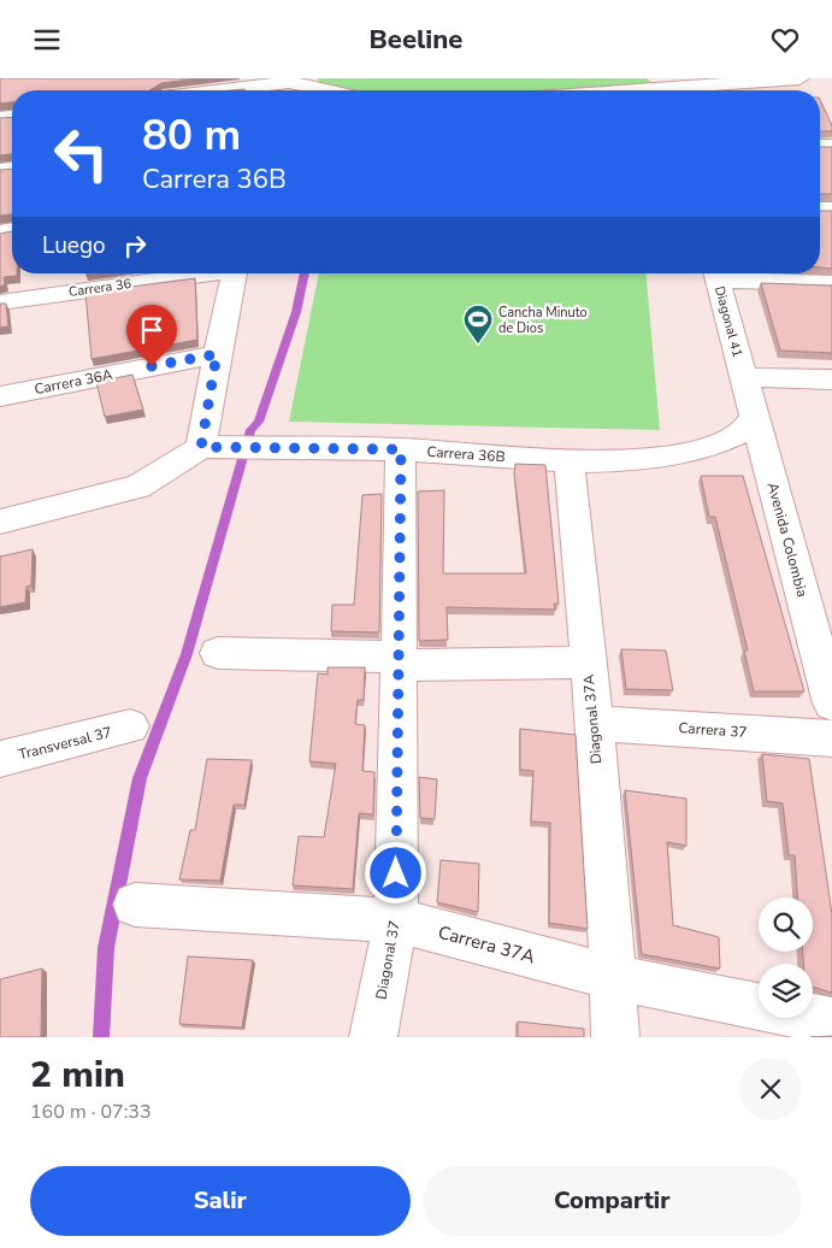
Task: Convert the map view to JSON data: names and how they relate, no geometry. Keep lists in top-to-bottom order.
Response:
{
  "streets": {
    "street": [
      "Carrera 36",
      "Diagonal 41",
      "Carrera 36A",
      "Carrera 36B",
      "Avenida Colombia",
      "Diagonal 37A",
      "Carrera 37",
      "Transversal 37",
      "Carrera 37A",
      "Diagonal 37"
    ]
  },
  "crossings": [
    ["Diagonal 41", "Avenida Colombia"],
    ["Carrera 36B", "Avenida Colombia"],
    ["Carrera 36B", "Diagonal 37A"],
    ["Carrera 36B", "Diagonal 37"],
    ["Diagonal 37A", "Carrera 37"],
    ["Diagonal 37A", "Carrera 37A"],
    ["Carrera 37A", "Diagonal 37"]
  ],
  "places": {
    "sports": ["Cancha Minuto de Dios"]
  },
  "page": {
    "header": "Beeline",
    "turn": ["80 m", "Carrera 36B"],
    "then": "Luego",
    "heading": ["2 min", "160 m · 07:33"],
    "buttons": ["Salir", "Compartir"]
  }
}
